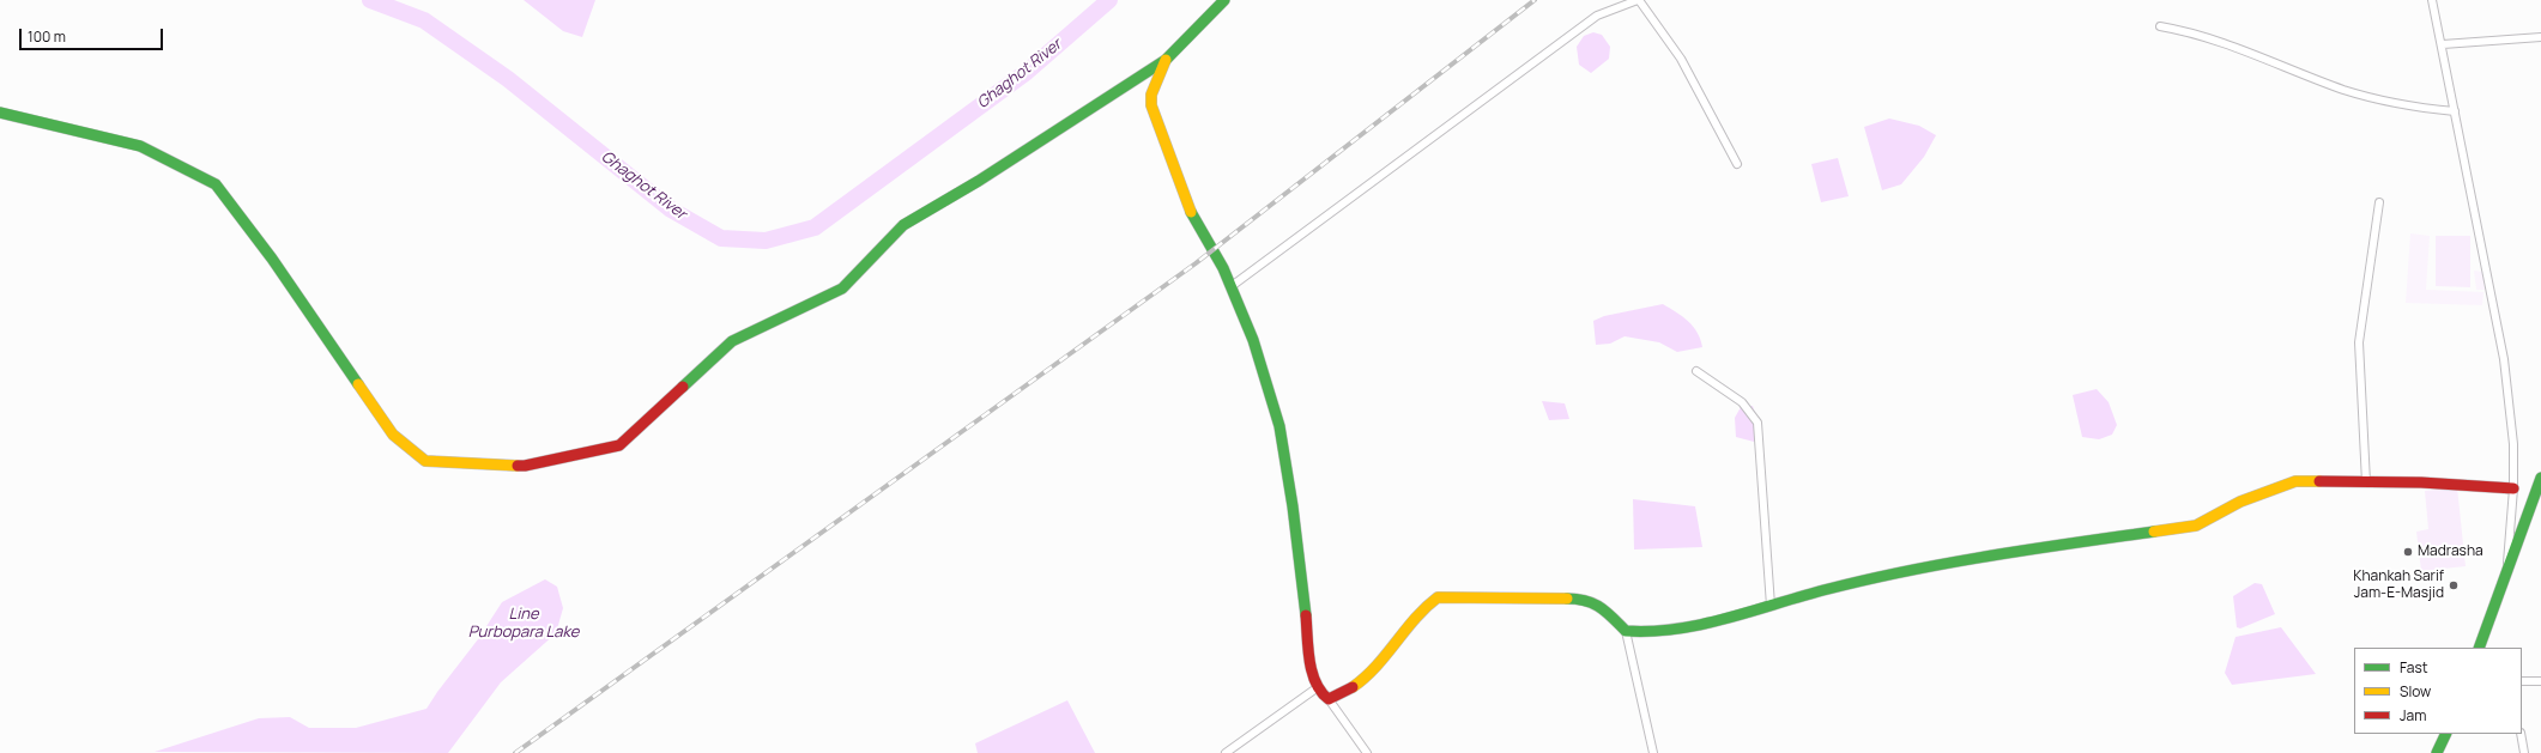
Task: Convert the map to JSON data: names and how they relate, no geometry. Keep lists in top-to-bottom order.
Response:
{
  "water": ["Ghaghot River", "Line Purbopara Lake"],
  "places": ["Madrasha", "Khankah Sarif Jam-E-Masjid"],
  "legend": ["Fast", "Slow", "Jam"],
  "scale_bar": "100 m"
}
